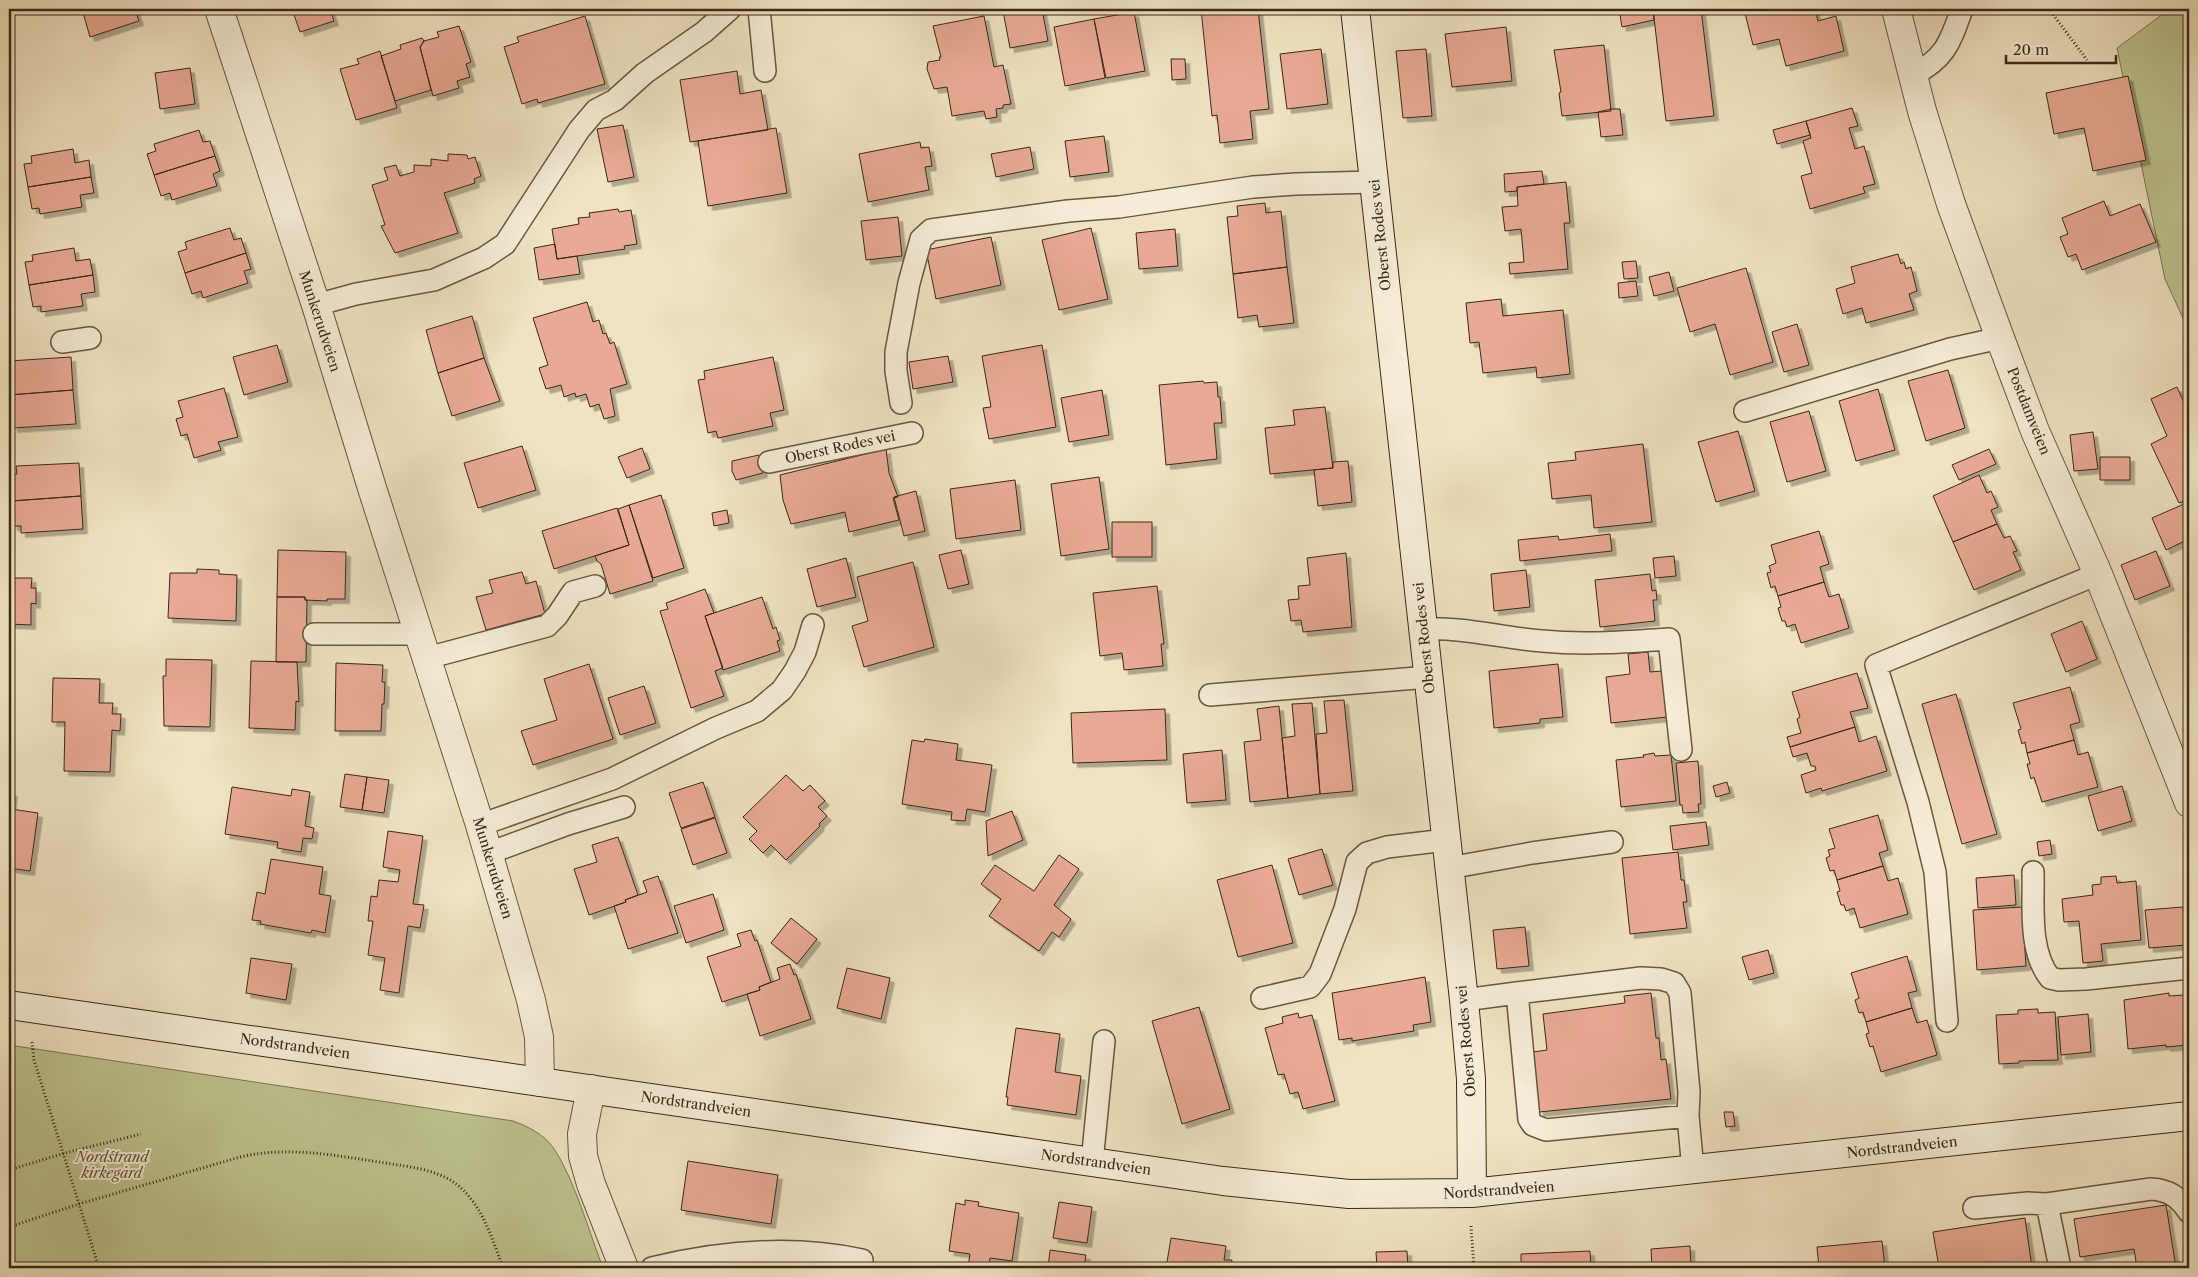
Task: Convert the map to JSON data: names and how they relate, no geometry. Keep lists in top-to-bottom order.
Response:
{
  "streets": {
    "street": [
      "Oberst Rodes vei",
      "Munkerudveien",
      "Postdamveien",
      "Nordstrandveien"
    ]
  },
  "crossings": [
    ["Oberst Rodes vei", "Nordstrandveien"],
    ["Munkerudveien", "Nordstrandveien"]
  ],
  "parks": ["Nordstrand kirkegård"],
  "scale_bar": "20 m"
}
